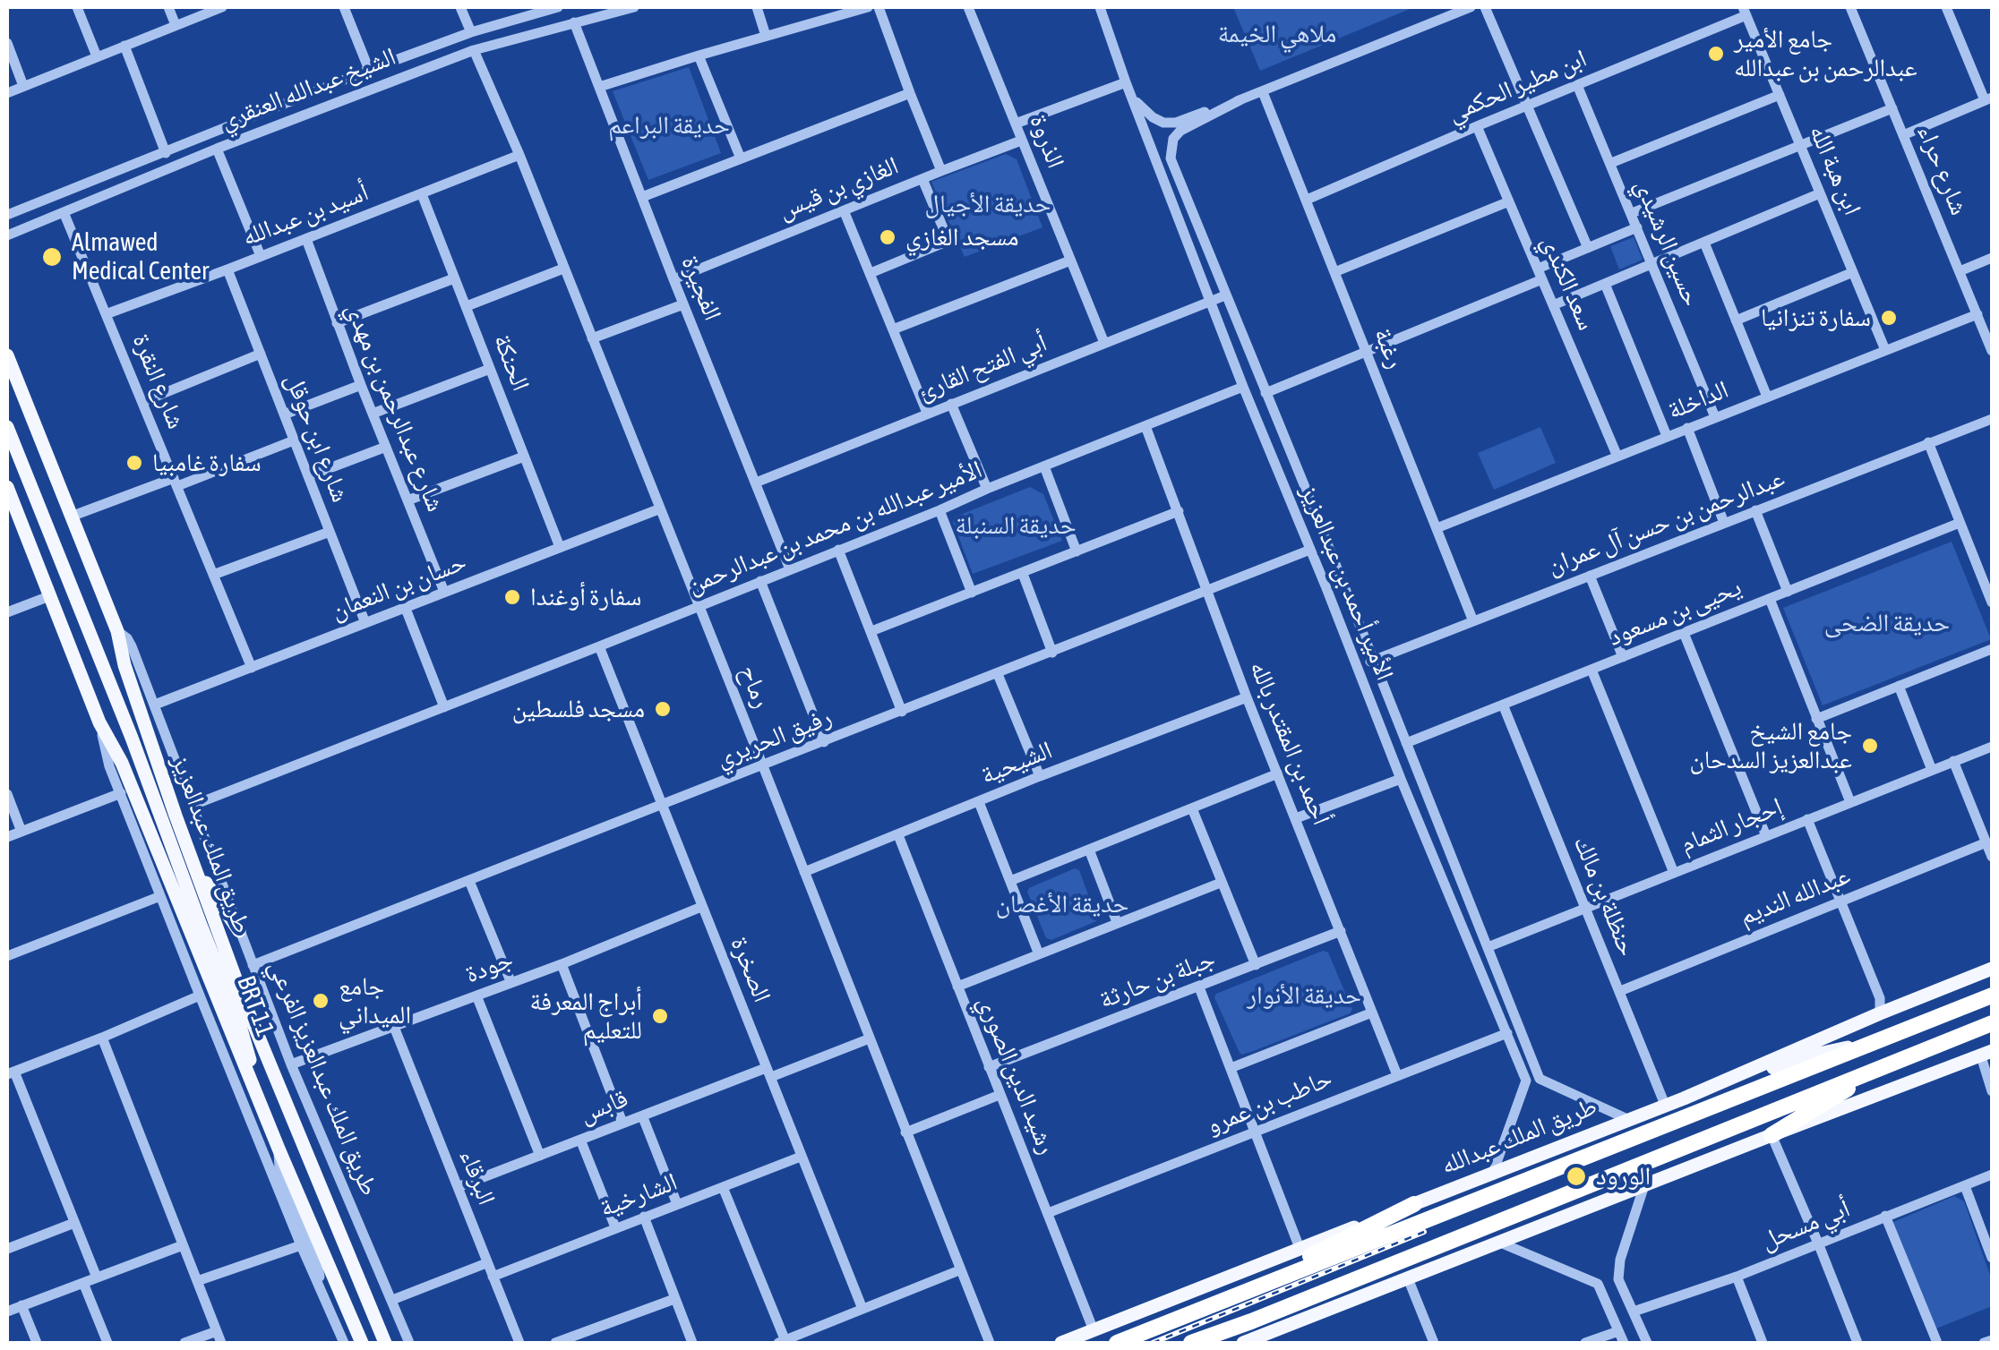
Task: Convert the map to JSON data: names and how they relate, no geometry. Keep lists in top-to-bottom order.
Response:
{
  "streets": {
    "highway": ["طريق الملك عبدالله"],
    "main road": ["طريق الملك عبدالعزيز", "BRT 11"],
    "street": [
      "ابن مطير الحكمي",
      "الشيخ عبدالله العنقري",
      "الذروة",
      "ابن هبة الله",
      "شارع حراء",
      "الغازي بن قيس",
      "أسيد بن عبدالله",
      "حسين الرشيدي",
      "سعد الكندي",
      "الفجيرة",
      "رغبة",
      "الحنكة",
      "أبي الفتح القارئ",
      "شارع النقرة",
      "الداخلة",
      "شارع عبدالرحمن بن مهدي",
      "شارع ابن حوقل",
      "عبدالرحمن بن حسن آل عمران",
      "الأمير عبدالله بن محمد بن عبدالرحمن",
      "الأمير أحمد بن عبدالعزيز",
      "حسان بن النعمان",
      "يحيى بن مسعود",
      "رماح",
      "رفيق الحريري",
      "أحمد بن المقتدر بالله",
      "الشيحية",
      "إحجار الثمام",
      "حنظلة بن مالك",
      "عبدالله النديم",
      "جودة",
      "الصخرة",
      "جبلة بن حارثة",
      "رشيد الدين الصوري",
      "طريق الملك عبدالعزيز الفرعي",
      "حاطب بن عمرو",
      "قابس",
      "البرقاء",
      "الشارخية",
      "أبي مسحل"
    ]
  },
  "crossings": [
    ["ابن مطير الحكمي", "ابن هبة الله"],
    ["ابن مطير الحكمي", "حسين الرشيدي"],
    ["ابن مطير الحكمي", "سعد الكندي"],
    ["ابن مطير الحكمي", "رغبة"],
    ["الشيخ عبدالله العنقري", "الفجيرة"],
    ["الشيخ عبدالله العنقري", "شارع النقرة"],
    ["الشيخ عبدالله العنقري", "رماح"],
    ["الذروة", "الغازي بن قيس"],
    ["الذروة", "أبي الفتح القارئ"],
    ["ابن هبة الله", "الداخلة"],
    ["شارع حراء", "الداخلة"],
    ["الغازي بن قيس", "الفجيرة"],
    ["أسيد بن عبدالله", "الحنكة"],
    ["أسيد بن عبدالله", "شارع النقرة"],
    ["أسيد بن عبدالله", "شارع عبدالرحمن بن مهدي"],
    ["أسيد بن عبدالله", "شارع ابن حوقل"],
    ["أسيد بن عبدالله", "رماح"],
    ["حسين الرشيدي", "الداخلة"],
    ["سعد الكندي", "الداخلة"],
    ["الفجيرة", "أبي الفتح القارئ"],
    ["الفجيرة", "الأمير عبدالله بن محمد بن عبدالرحمن"],
    ["رغبة", "الداخلة"],
    ["رغبة", "عبدالرحمن بن حسن آل عمران"],
    ["الحنكة", "حسان بن النعمان"],
    ["أبي الفتح القارئ", "الأمير أحمد بن عبدالعزيز"],
    ["شارع النقرة", "حسان بن النعمان"],
    ["شارع عبدالرحمن بن مهدي", "حسان بن النعمان"],
    ["شارع ابن حوقل", "حسان بن النعمان"],
    ["عبدالرحمن بن حسن آل عمران", "الأمير أحمد بن عبدالعزيز"],
    ["الأمير عبدالله بن محمد بن عبدالرحمن", "الأمير أحمد بن عبدالعزيز"],
    ["الأمير عبدالله بن محمد بن عبدالرحمن", "رماح"],
    ["الأمير عبدالله بن محمد بن عبدالرحمن", "أحمد بن المقتدر بالله"],
    ["الأمير عبدالله بن محمد بن عبدالرحمن", "الصخرة"],
    ["الأمير عبدالله بن محمد بن عبدالرحمن", "طريق الملك عبدالعزيز الفرعي"],
    ["الأمير أحمد بن عبدالعزيز", "يحيى بن مسعود"],
    ["الأمير أحمد بن عبدالعزيز", "رفيق الحريري"],
    ["الأمير أحمد بن عبدالعزيز", "إحجار الثمام"],
    ["الأمير أحمد بن عبدالعزيز", "حاطب بن عمرو"],
    ["الأمير أحمد بن عبدالعزيز", "طريق الملك عبدالله"],
    ["حسان بن النعمان", "رماح"],
    ["حسان بن النعمان", "طريق الملك عبدالعزيز الفرعي"],
    ["يحيى بن مسعود", "حنظلة بن مالك"],
    ["رماح", "رفيق الحريري"],
    ["رماح", "الشيحية"],
    ["رماح", "قابس"],
    ["رفيق الحريري", "أحمد بن المقتدر بالله"],
    ["رفيق الحريري", "الصخرة"],
    ["رفيق الحريري", "طريق الملك عبدالعزيز الفرعي"],
    ["أحمد بن المقتدر بالله", "الشيحية"],
    ["أحمد بن المقتدر بالله", "جبلة بن حارثة"],
    ["أحمد بن المقتدر بالله", "حاطب بن عمرو"],
    ["الشيحية", "رشيد الدين الصوري"],
    ["إحجار الثمام", "حنظلة بن مالك"],
    ["طريق الملك عبدالعزيز", "BRT 11"],
    ["طريق الملك عبدالعزيز", "طريق الملك عبدالعزيز الفرعي"],
    ["حنظلة بن مالك", "عبدالله النديم"],
    ["حنظلة بن مالك", "طريق الملك عبدالله"],
    ["جودة", "الصخرة"],
    ["جودة", "طريق الملك عبدالعزيز الفرعي"],
    ["جودة", "البرقاء"],
    ["الصخرة", "قابس"],
    ["الصخرة", "الشارخية"],
    ["جبلة بن حارثة", "رشيد الدين الصوري"],
    ["رشيد الدين الصوري", "حاطب بن عمرو"],
    ["رشيد الدين الصوري", "طريق الملك عبدالله"],
    ["قابس", "البرقاء"],
    ["البرقاء", "الشارخية"]
  ],
  "parks": [
    "ملاهي الخيمة",
    "حديقة البراعم",
    "حديقة الأجيال",
    "حديقة السنبلة",
    "حديقة الضحى",
    "حديقة الأغصان",
    "حديقة الأنوار"
  ],
  "places": [
    "جامع الأمير عبدالرحمن بن عبدالله",
    "مسجد الغازي",
    "Almawed Medical Center",
    "سفارة تنزانيا",
    "سفارة غامبيا",
    "سفارة أوغندا",
    "مسجد فلسطين",
    "جامع الشيخ عبدالعزيز السدحان",
    "جامع الميداني",
    "أبراج المعرفة للتعليم",
    "الورود"
  ]
}
